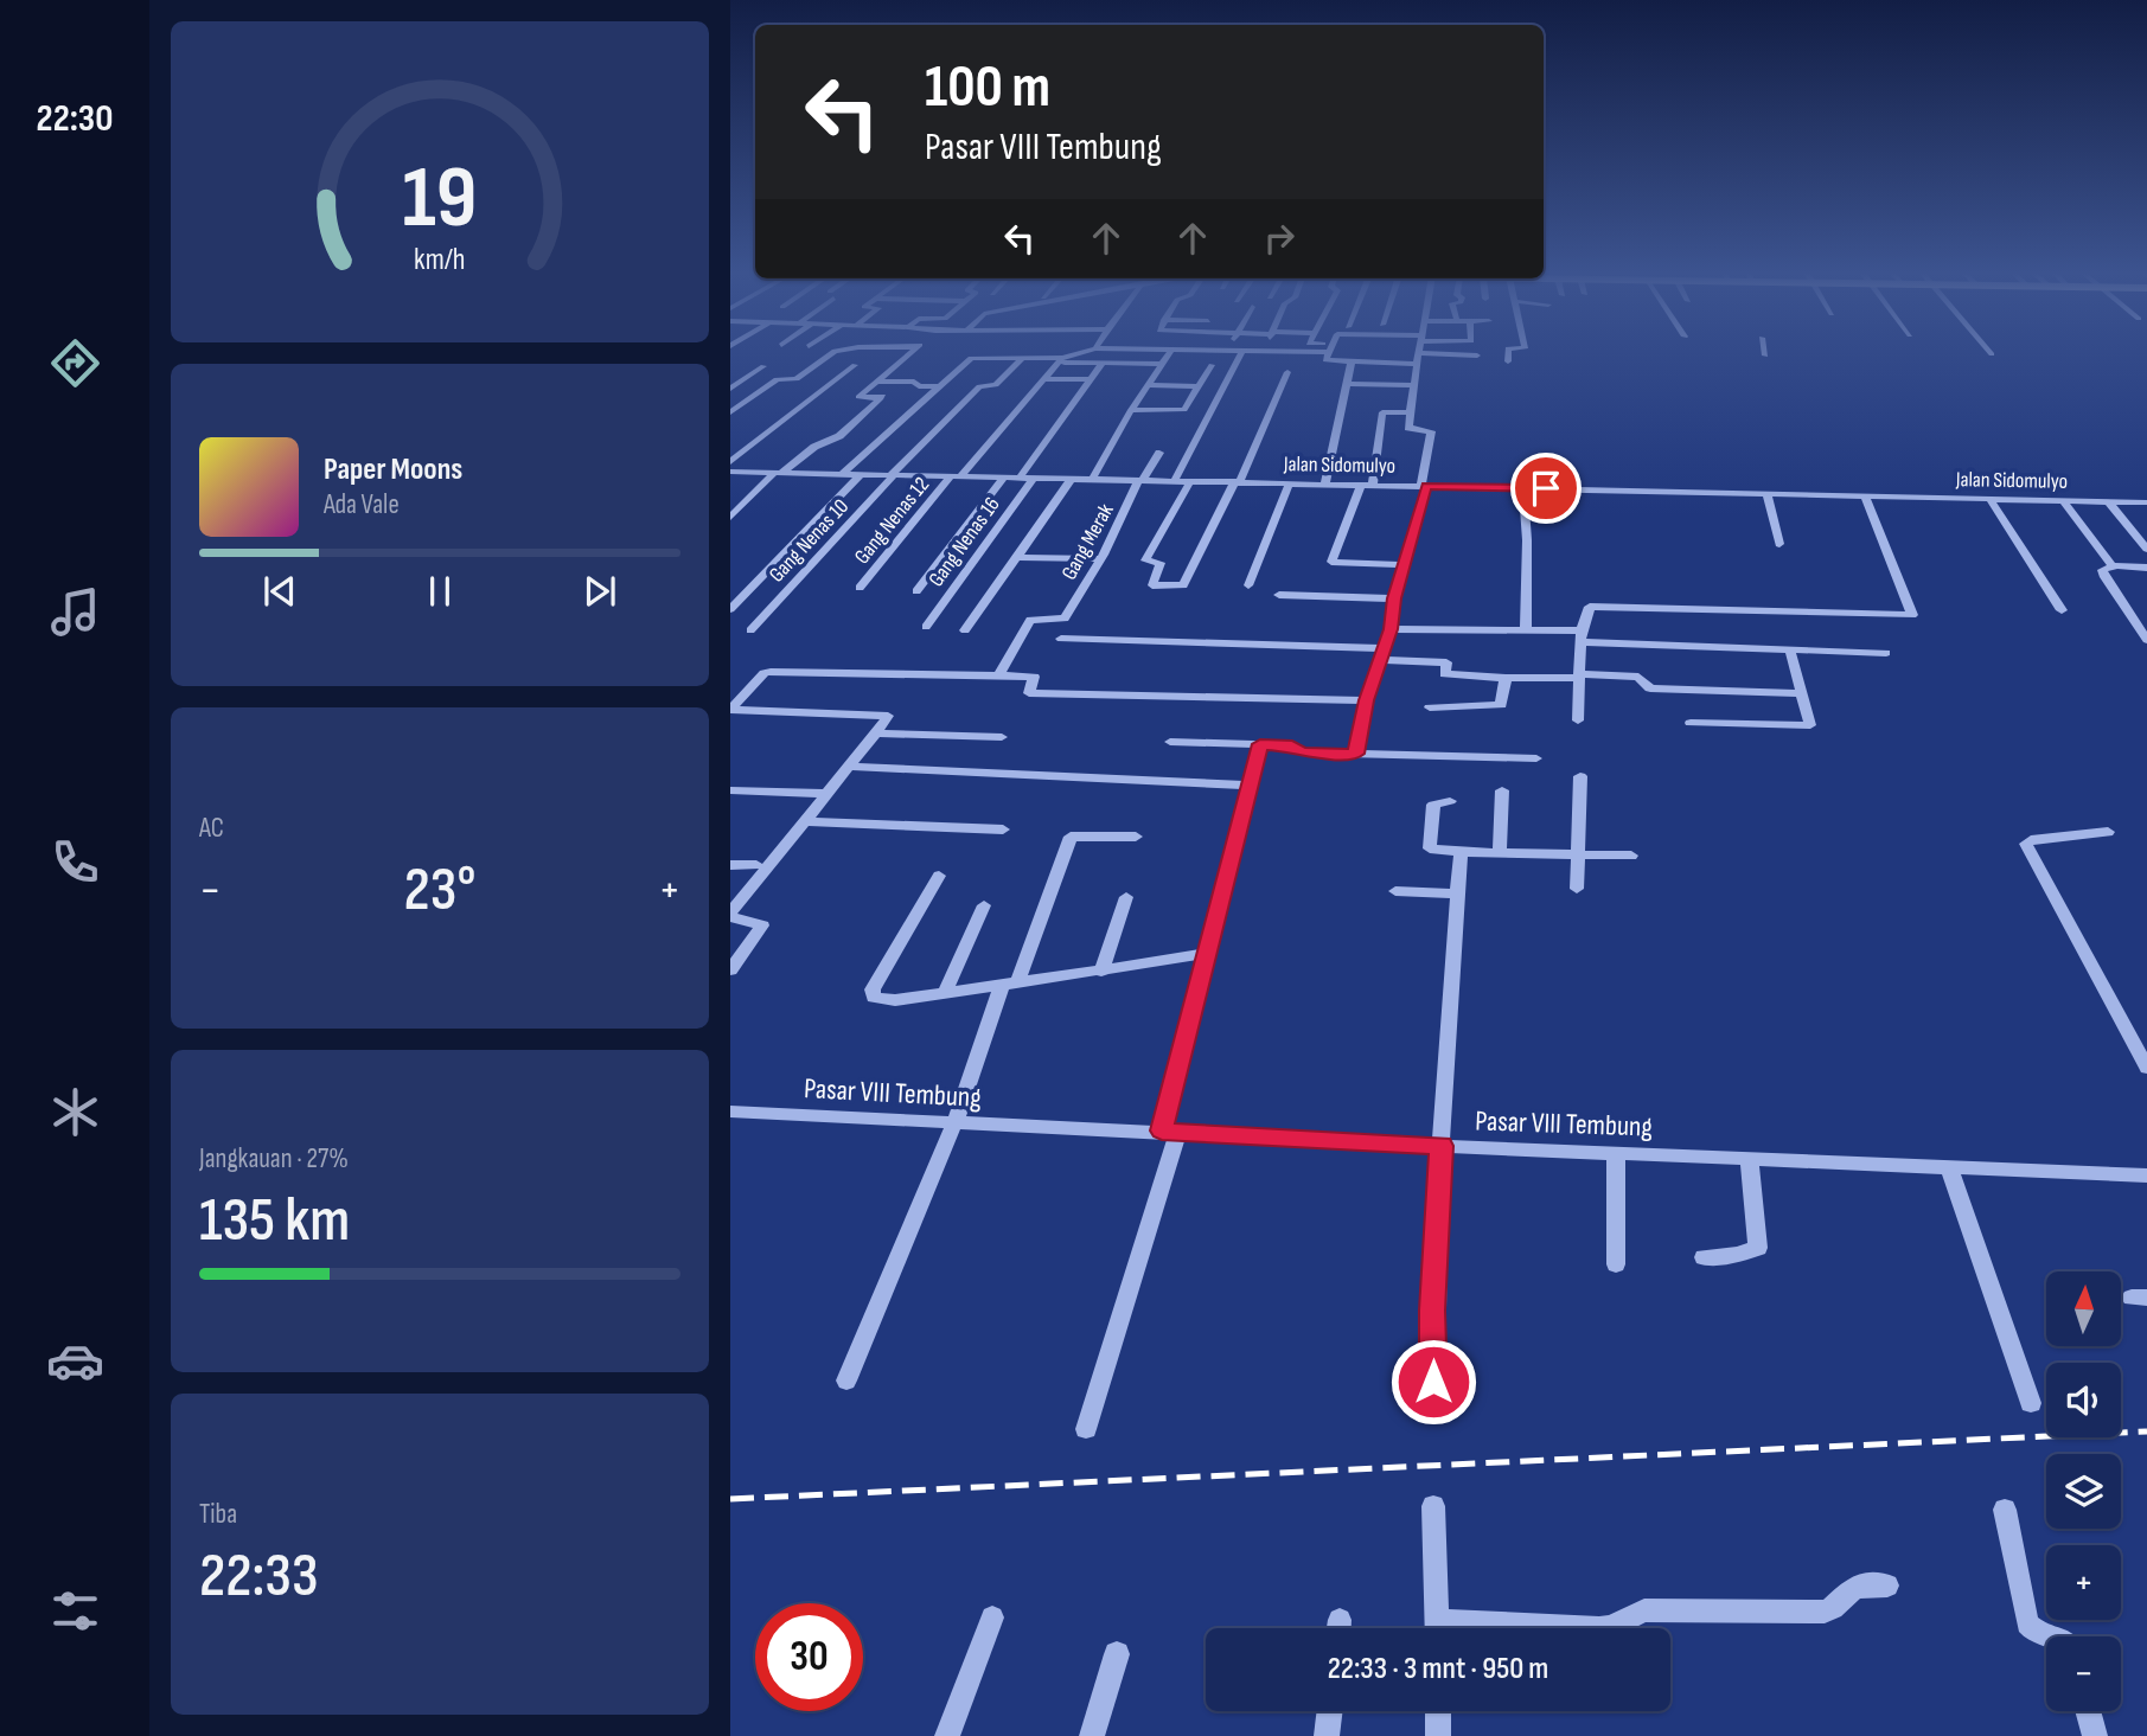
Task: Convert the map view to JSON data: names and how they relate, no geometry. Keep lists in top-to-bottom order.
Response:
{
  "streets": {
    "street": [
      "Jalan Sidomulyo",
      "Gang Nenas 12",
      "Gang Nenas 10",
      "Gang Nenas 16",
      "Gang Merak",
      "Pasar VIII Tembung"
    ]
  },
  "crossings": [
    ["Jalan Sidomulyo", "Gang Nenas 12"],
    ["Jalan Sidomulyo", "Gang Nenas 10"],
    ["Jalan Sidomulyo", "Gang Nenas 16"],
    ["Jalan Sidomulyo", "Gang Merak"]
  ],
  "north": "top",
  "page": {
    "tabs": "22:30",
    "turn": ["100 m", "Pasar VIII Tembung"],
    "song": ["Paper Moons", "Ada Vale"],
    "tile": [
      "AC",
      ["Jangkauan · 27%", "135 km"],
      ["Tiba", "22:33"]
    ],
    "heat": ["−", "23°", "+"],
    "map_buttons": ["+", "−"],
    "limit": "30",
    "trip": "22:33 · 3 mnt · 950 m",
    "gauge": ["19", "km/h"]
  }
}
